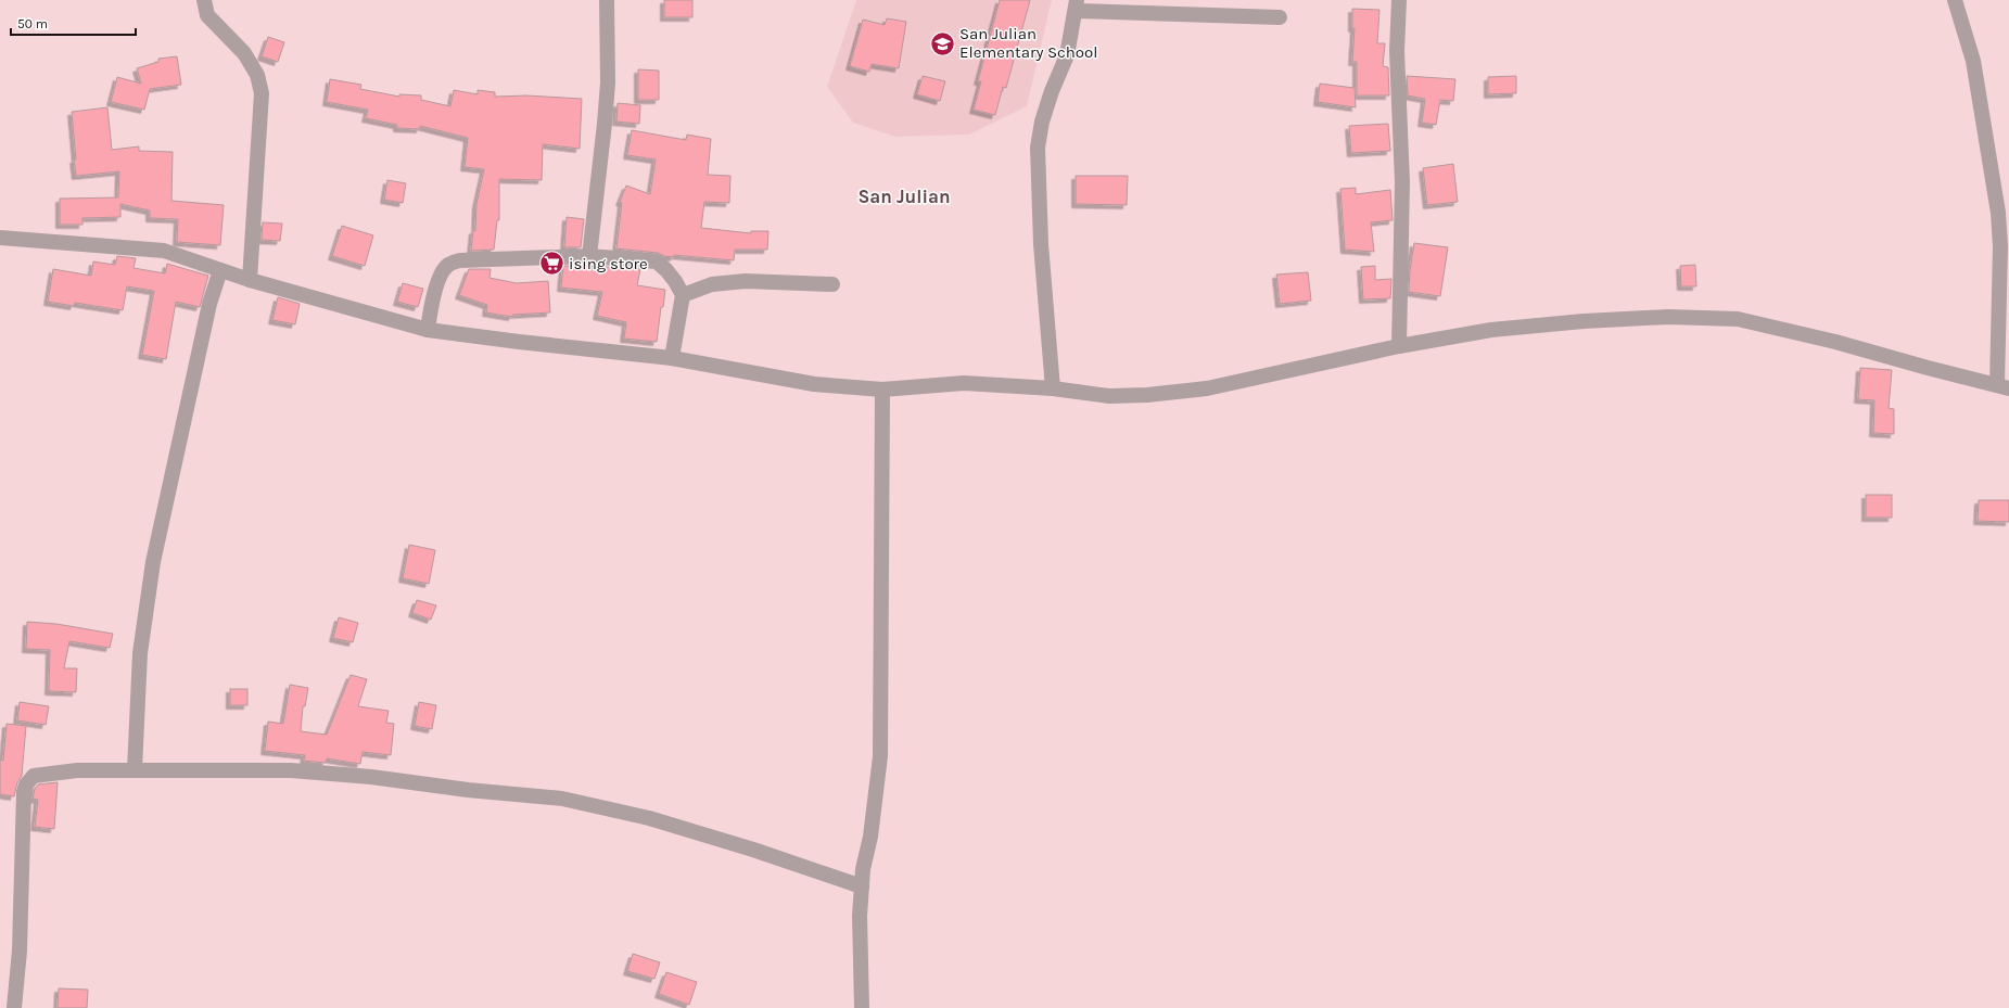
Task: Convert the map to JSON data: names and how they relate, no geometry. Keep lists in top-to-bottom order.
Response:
{
  "districts": ["San Julian"],
  "places": {
    "school or university": ["San Julian Elementary School"],
    "supermarket": ["ising store"]
  },
  "scale_bar": "50 m"
}
